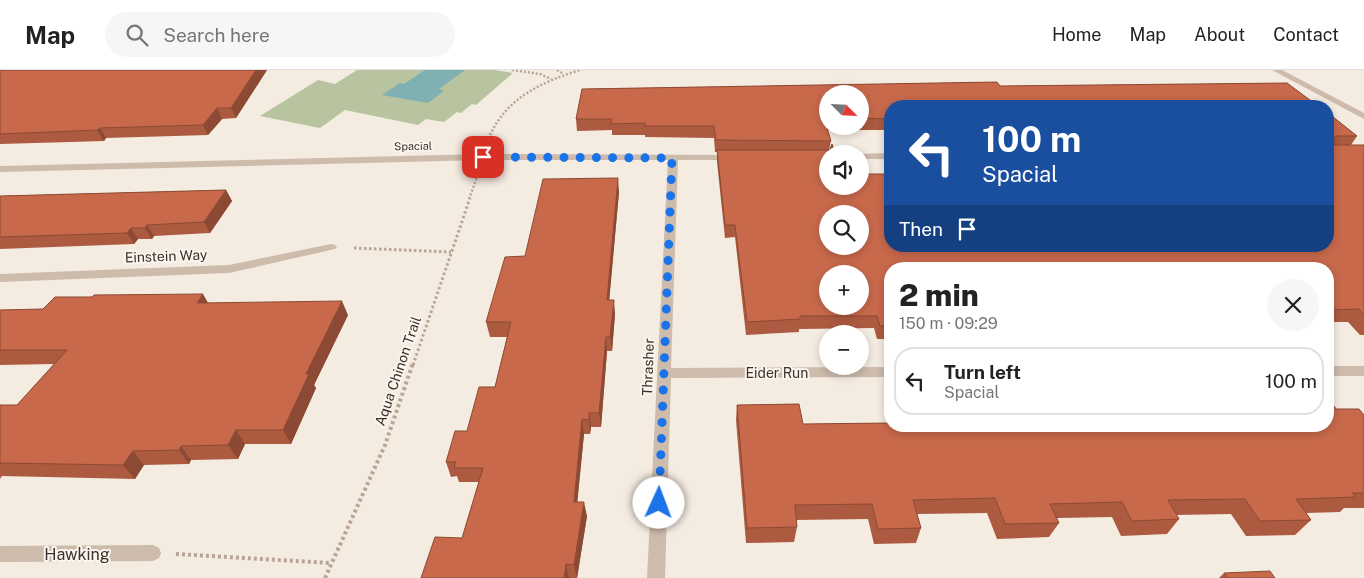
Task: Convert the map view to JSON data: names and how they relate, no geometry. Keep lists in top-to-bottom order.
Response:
{
  "streets": {
    "street": [
      "Spacial",
      "Einstein Way",
      "Thrasher",
      "Eider Run",
      "Hawking"
    ],
    "path": ["Aqua Chinon Trail"]
  },
  "crossings": [
    ["Spacial", "Thrasher"],
    ["Thrasher", "Eider Run"]
  ],
  "north": "bottom right",
  "page": {
    "header": "Map",
    "search": "Search here",
    "nav": [
      "Home",
      "Map",
      "About",
      "Contact"
    ],
    "map_buttons": ["+", "−"],
    "turn": ["100 m", "Spacial"],
    "then": "Then",
    "heading": ["2 min", "150 m · 09:29"],
    "list": [
      {
        "name": "Turn left",
        "note": "Spacial",
        "value": "100 m"
      }
    ]
  }
}
